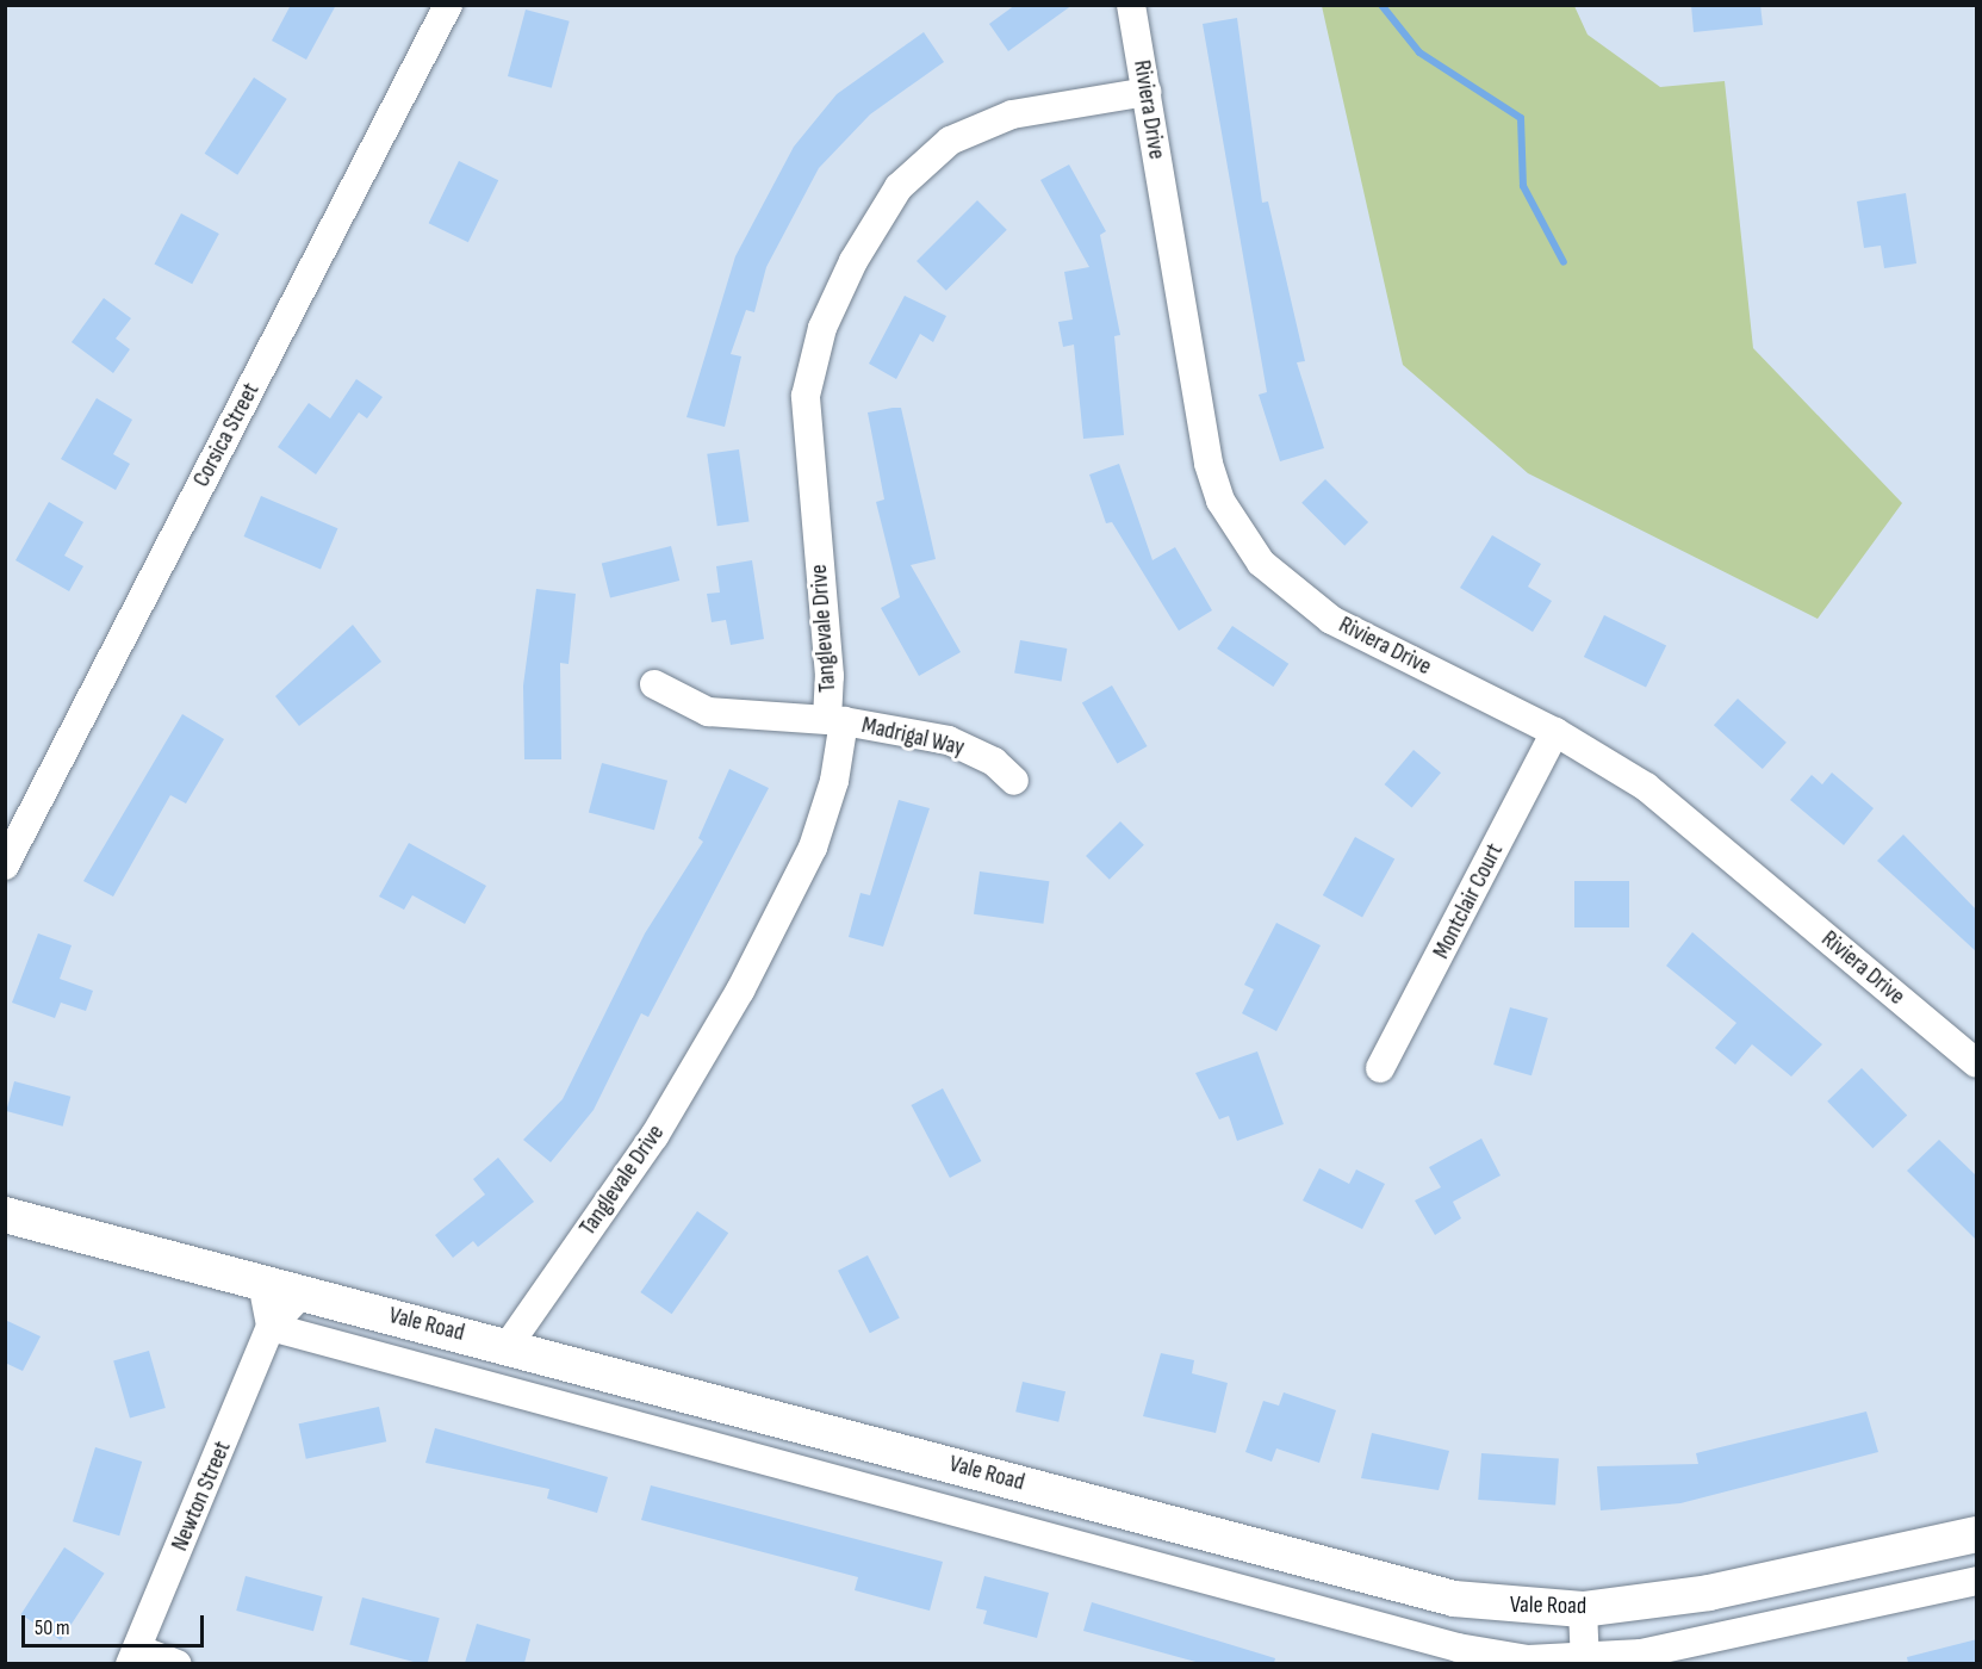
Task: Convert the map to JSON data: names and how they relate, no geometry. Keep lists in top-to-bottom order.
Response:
{
  "streets": {
    "main road": ["Vale Road"],
    "street": [
      "Riviera Drive",
      "Corsica Street",
      "Tanglevale Drive",
      "Madrigal Way",
      "Montclair Court",
      "Newton Street"
    ]
  },
  "crossings": [
    ["Riviera Drive", "Tanglevale Drive"],
    ["Riviera Drive", "Montclair Court"],
    ["Tanglevale Drive", "Madrigal Way"],
    ["Tanglevale Drive", "Vale Road"],
    ["Vale Road", "Newton Street"]
  ],
  "scale_bar": "50 m"
}
